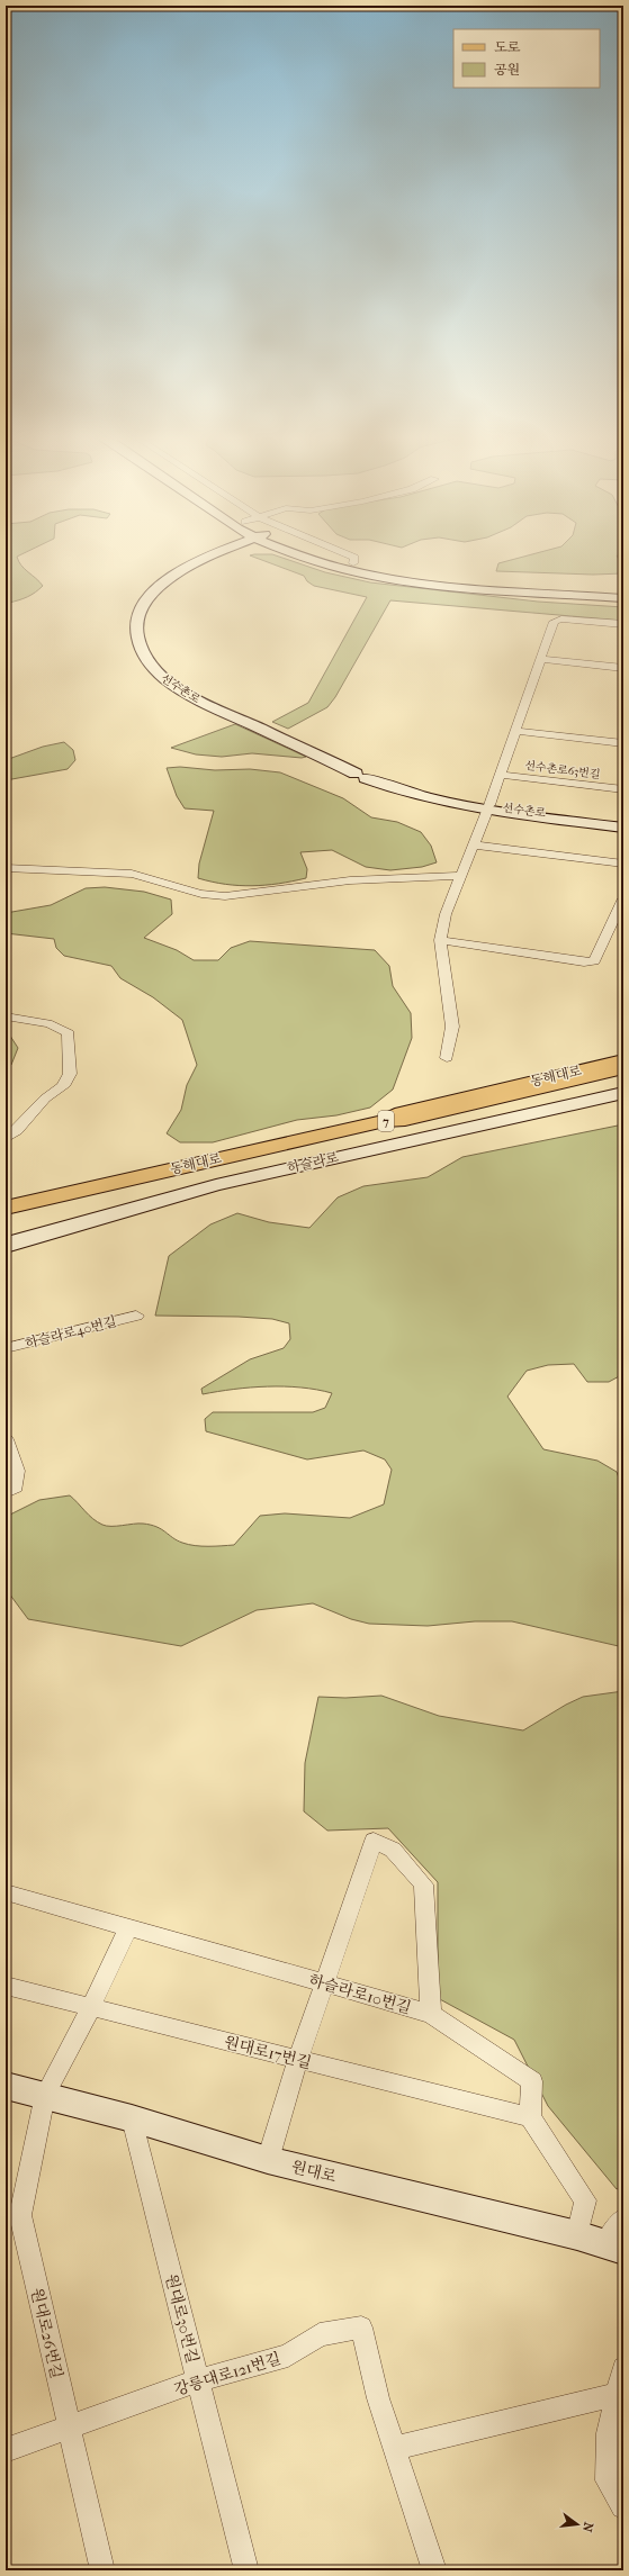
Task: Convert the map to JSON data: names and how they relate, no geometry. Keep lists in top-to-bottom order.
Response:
{
  "streets": {
    "main road": ["동해대로", "7"],
    "street": [
      "선수촌로",
      "선수촌로63번길",
      "하슬라로",
      "하슬라로40번길",
      "하슬라로10번길",
      "원대로17번길",
      "원대로",
      "원대로30번길",
      "원대로26번길",
      "강릉대로121번길"
    ]
  },
  "crossings": [
    ["선수촌로", "선수촌로63번길"],
    ["하슬라로10번길", "원대로17번길"],
    ["하슬라로10번길", "원대로26번길"],
    ["원대로17번길", "원대로26번길"],
    ["원대로", "원대로30번길"],
    ["원대로", "원대로26번길"],
    ["원대로30번길", "강릉대로121번길"],
    ["원대로26번길", "강릉대로121번길"]
  ],
  "legend": ["도로", "공원"],
  "north": "right"
}
